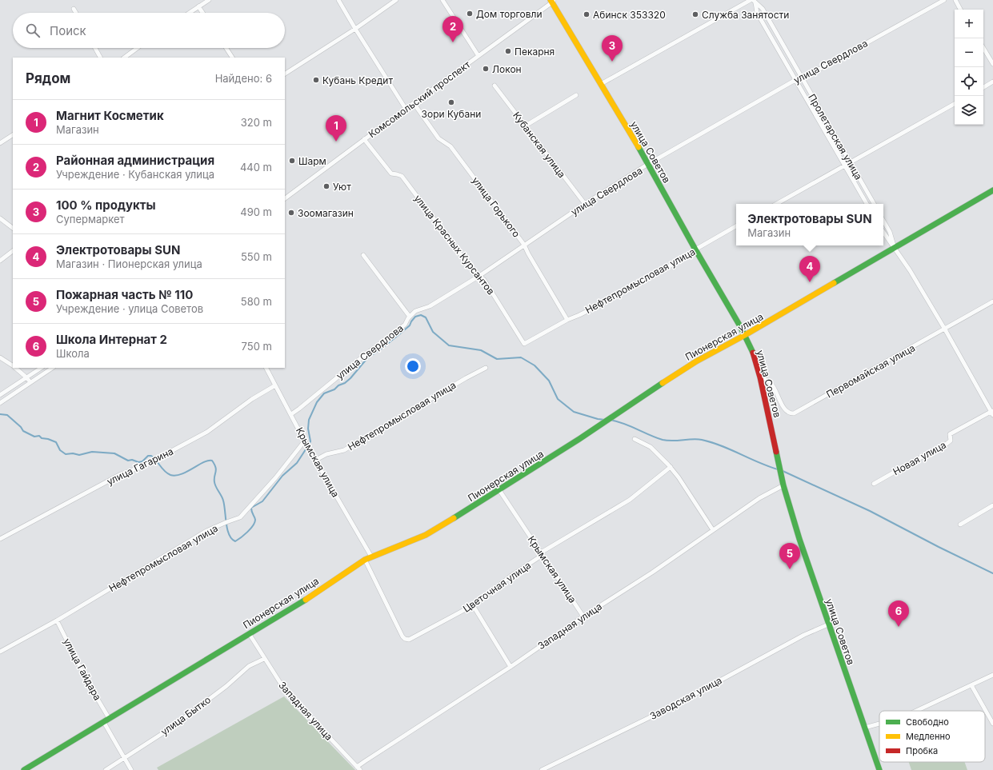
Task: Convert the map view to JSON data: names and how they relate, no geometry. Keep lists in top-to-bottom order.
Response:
{
  "streets": {
    "main road": ["улица Советов", "Пионерская улица"],
    "street": [
      "улица Свердлова",
      "Комсомольский проспект",
      "Пролетарская улица",
      "Кубанская улица",
      "улица Горького",
      "улица Красных Курсантов",
      "Нефтепромысловая улица",
      "Первомайская улица",
      "Новая улица",
      "Крымская улица",
      "улица Гагарина",
      "Цветочная улица",
      "Западная улица",
      "улица Гайдара",
      "Заводская улица",
      "улица Бытко"
    ]
  },
  "crossings": [
    ["улица Свердлова", "Пролетарская улица"],
    ["улица Свердлова", "Кубанская улица"],
    ["улица Свердлова", "улица Советов"],
    ["улица Свердлова", "улица Горького"],
    ["улица Свердлова", "улица Красных Курсантов"],
    ["улица Свердлова", "Крымская улица"],
    ["Комсомольский проспект", "улица Советов"],
    ["Комсомольский проспект", "улица Горького"],
    ["Комсомольский проспект", "улица Красных Курсантов"],
    ["улица Советов", "Нефтепромысловая улица"],
    ["улица Советов", "Пионерская улица"],
    ["улица Советов", "Первомайская улица"],
    ["улица Советов", "Западная улица"],
    ["улица Советов", "Заводская улица"],
    ["улица Горького", "Нефтепромысловая улица"],
    ["улица Красных Курсантов", "Нефтепромысловая улица"],
    ["Нефтепромысловая улица", "Крымская улица"],
    ["Нефтепромысловая улица", "улица Гайдара"],
    ["Пионерская улица", "Крымская улица"],
    ["Пионерская улица", "Цветочная улица"],
    ["Пионерская улица", "Западная улица"],
    ["Пионерская улица", "улица Гайдара"],
    ["Крымская улица", "улица Гагарина"],
    ["Крымская улица", "Цветочная улица"],
    ["Крымская улица", "Западная улица"],
    ["Западная улица", "улица Бытко"]
  ],
  "places": [
    "Дом торговли",
    "Абинск 353320",
    "Служба Занятости",
    "Пекарня",
    "Локон",
    "Кубань Кредит",
    "Зори Кубани",
    "Шарм",
    "Уют",
    "Зоомагазин"
  ],
  "legend": ["Свободно", "Медленно", "Пробка"],
  "page": {
    "map_buttons": ["+", "−"],
    "search": "Поиск",
    "pins": [
      "2",
      "3",
      "1",
      "4",
      "5",
      "6"
    ],
    "heading": ["Рядом", "Найдено: 6"],
    "list": [
      {
        "mark": "1",
        "name": "Магнит Косметик",
        "note": "Магазин",
        "value": "320 m"
      },
      {
        "mark": "2",
        "name": "Районная администрация",
        "note": "Учреждение · Кубанская улица",
        "value": "440 m"
      },
      {
        "mark": "3",
        "name": "100 % продукты",
        "note": "Супермаркет",
        "value": "490 m"
      },
      {
        "mark": "4",
        "name": "Электротовары SUN",
        "note": "Магазин · Пионерская улица",
        "value": "550 m"
      },
      {
        "mark": "5",
        "name": "Пожарная часть № 110",
        "note": "Учреждение · улица Советов",
        "value": "580 m"
      },
      {
        "mark": "6",
        "name": "Школа Интернат 2",
        "note": "Школа",
        "value": "750 m"
      }
    ],
    "popup": ["Электротовары SUN", "Магазин"]
  }
}
